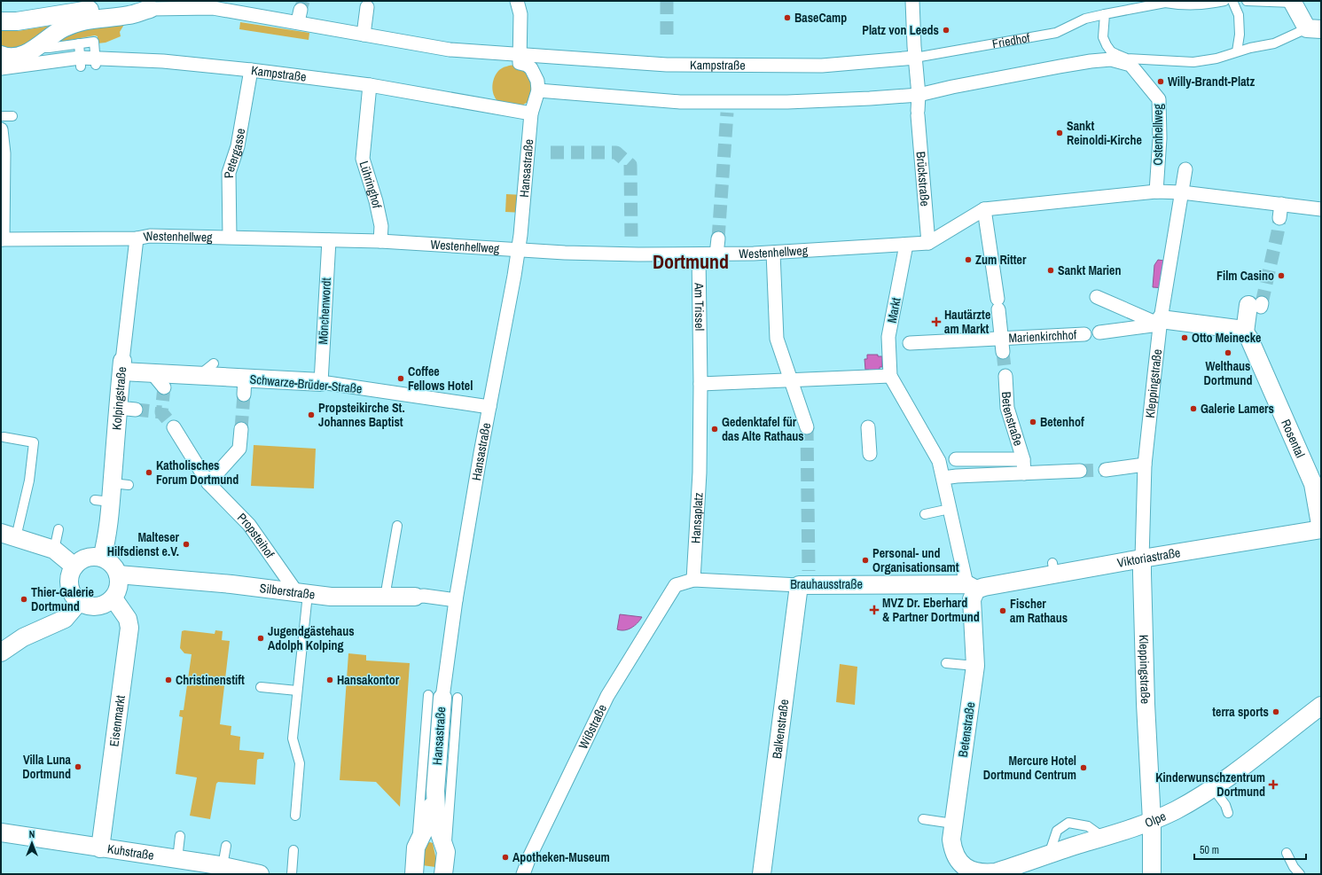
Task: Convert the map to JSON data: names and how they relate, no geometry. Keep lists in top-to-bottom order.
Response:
{
  "streets": {
    "street": [
      "Kampstraße",
      "Ostenhellweg",
      "Petergasse",
      "Hansastraße",
      "Brückstraße",
      "Lühringhof",
      "Westenhellweg",
      "Am Trissel",
      "Markt",
      "Mönchenwordt",
      "Marienkirchhof",
      "Schwarze-Brüder-Straße",
      "Kleppingstraße",
      "Kolpingstraße",
      "Betenstraße",
      "Rosental",
      "Hansaplatz",
      "Propsteihof",
      "Viktoriastraße",
      "Brauhausstraße",
      "Silberstraße",
      "Eisenmarkt",
      "Wißstraße",
      "Balkenstraße",
      "Olpe",
      "Kuhstraße"
    ],
    "lane": ["Friedhof"]
  },
  "crossings": [
    ["Friedhof", "Kampstraße"],
    ["Friedhof", "Brückstraße"],
    ["Kampstraße", "Petergasse"],
    ["Kampstraße", "Hansastraße"],
    ["Kampstraße", "Brückstraße"],
    ["Kampstraße", "Lühringhof"],
    ["Ostenhellweg", "Brückstraße"],
    ["Petergasse", "Westenhellweg"],
    ["Hansastraße", "Westenhellweg"],
    ["Hansastraße", "Schwarze-Brüder-Straße"],
    ["Hansastraße", "Silberstraße"],
    ["Brückstraße", "Westenhellweg"],
    ["Lühringhof", "Westenhellweg"],
    ["Westenhellweg", "Am Trissel"],
    ["Westenhellweg", "Markt"],
    ["Westenhellweg", "Mönchenwordt"],
    ["Westenhellweg", "Kolpingstraße"],
    ["Am Trissel", "Hansaplatz"],
    ["Markt", "Betenstraße"],
    ["Mönchenwordt", "Schwarze-Brüder-Straße"],
    ["Schwarze-Brüder-Straße", "Kolpingstraße"],
    ["Kleppingstraße", "Viktoriastraße"],
    ["Kleppingstraße", "Olpe"],
    ["Kolpingstraße", "Silberstraße"],
    ["Kolpingstraße", "Eisenmarkt"],
    ["Betenstraße", "Viktoriastraße"],
    ["Betenstraße", "Brauhausstraße"],
    ["Betenstraße", "Olpe"],
    ["Rosental", "Viktoriastraße"],
    ["Hansaplatz", "Brauhausstraße"],
    ["Propsteihof", "Silberstraße"],
    ["Viktoriastraße", "Brauhausstraße"],
    ["Brauhausstraße", "Wißstraße"],
    ["Brauhausstraße", "Balkenstraße"],
    ["Silberstraße", "Eisenmarkt"],
    ["Eisenmarkt", "Kuhstraße"]
  ],
  "districts": ["Dortmund"],
  "places": {
    "other": [
      "BaseCamp",
      "Platz von Leeds",
      "Willy-Brandt-Platz",
      "Sankt Reinoldi-Kirche",
      "Zum Ritter",
      "Sankt Marien",
      "Film Casino",
      "Otto Meinecke",
      "Welthaus Dortmund",
      "Coffee Fellows Hotel",
      "Galerie Lamers",
      "Propsteikirche St. Johannes Baptist",
      "Betenhof",
      "Gedenktafel für das Alte Rathaus",
      "Katholisches Forum Dortmund",
      "Malteser Hilfsdienst e.V.",
      "Personal- und Organisationsamt",
      "Thier-Galerie Dortmund",
      "Fischer am Rathaus",
      "Jugendgästehaus Adolph Kolping",
      "Christinenstift",
      "Hansakontor",
      "terra sports",
      "Villa Luna Dortmund",
      "Mercure Hotel Dortmund Centrum",
      "Apotheken-Museum"
    ],
    "health": ["Hautärzte am Markt", "MVZ Dr. Eberhard & Partner Dortmund", "Kinderwunschzentrum Dortmund"]
  },
  "scale_bar": "50 m",
  "north": "top"
}
